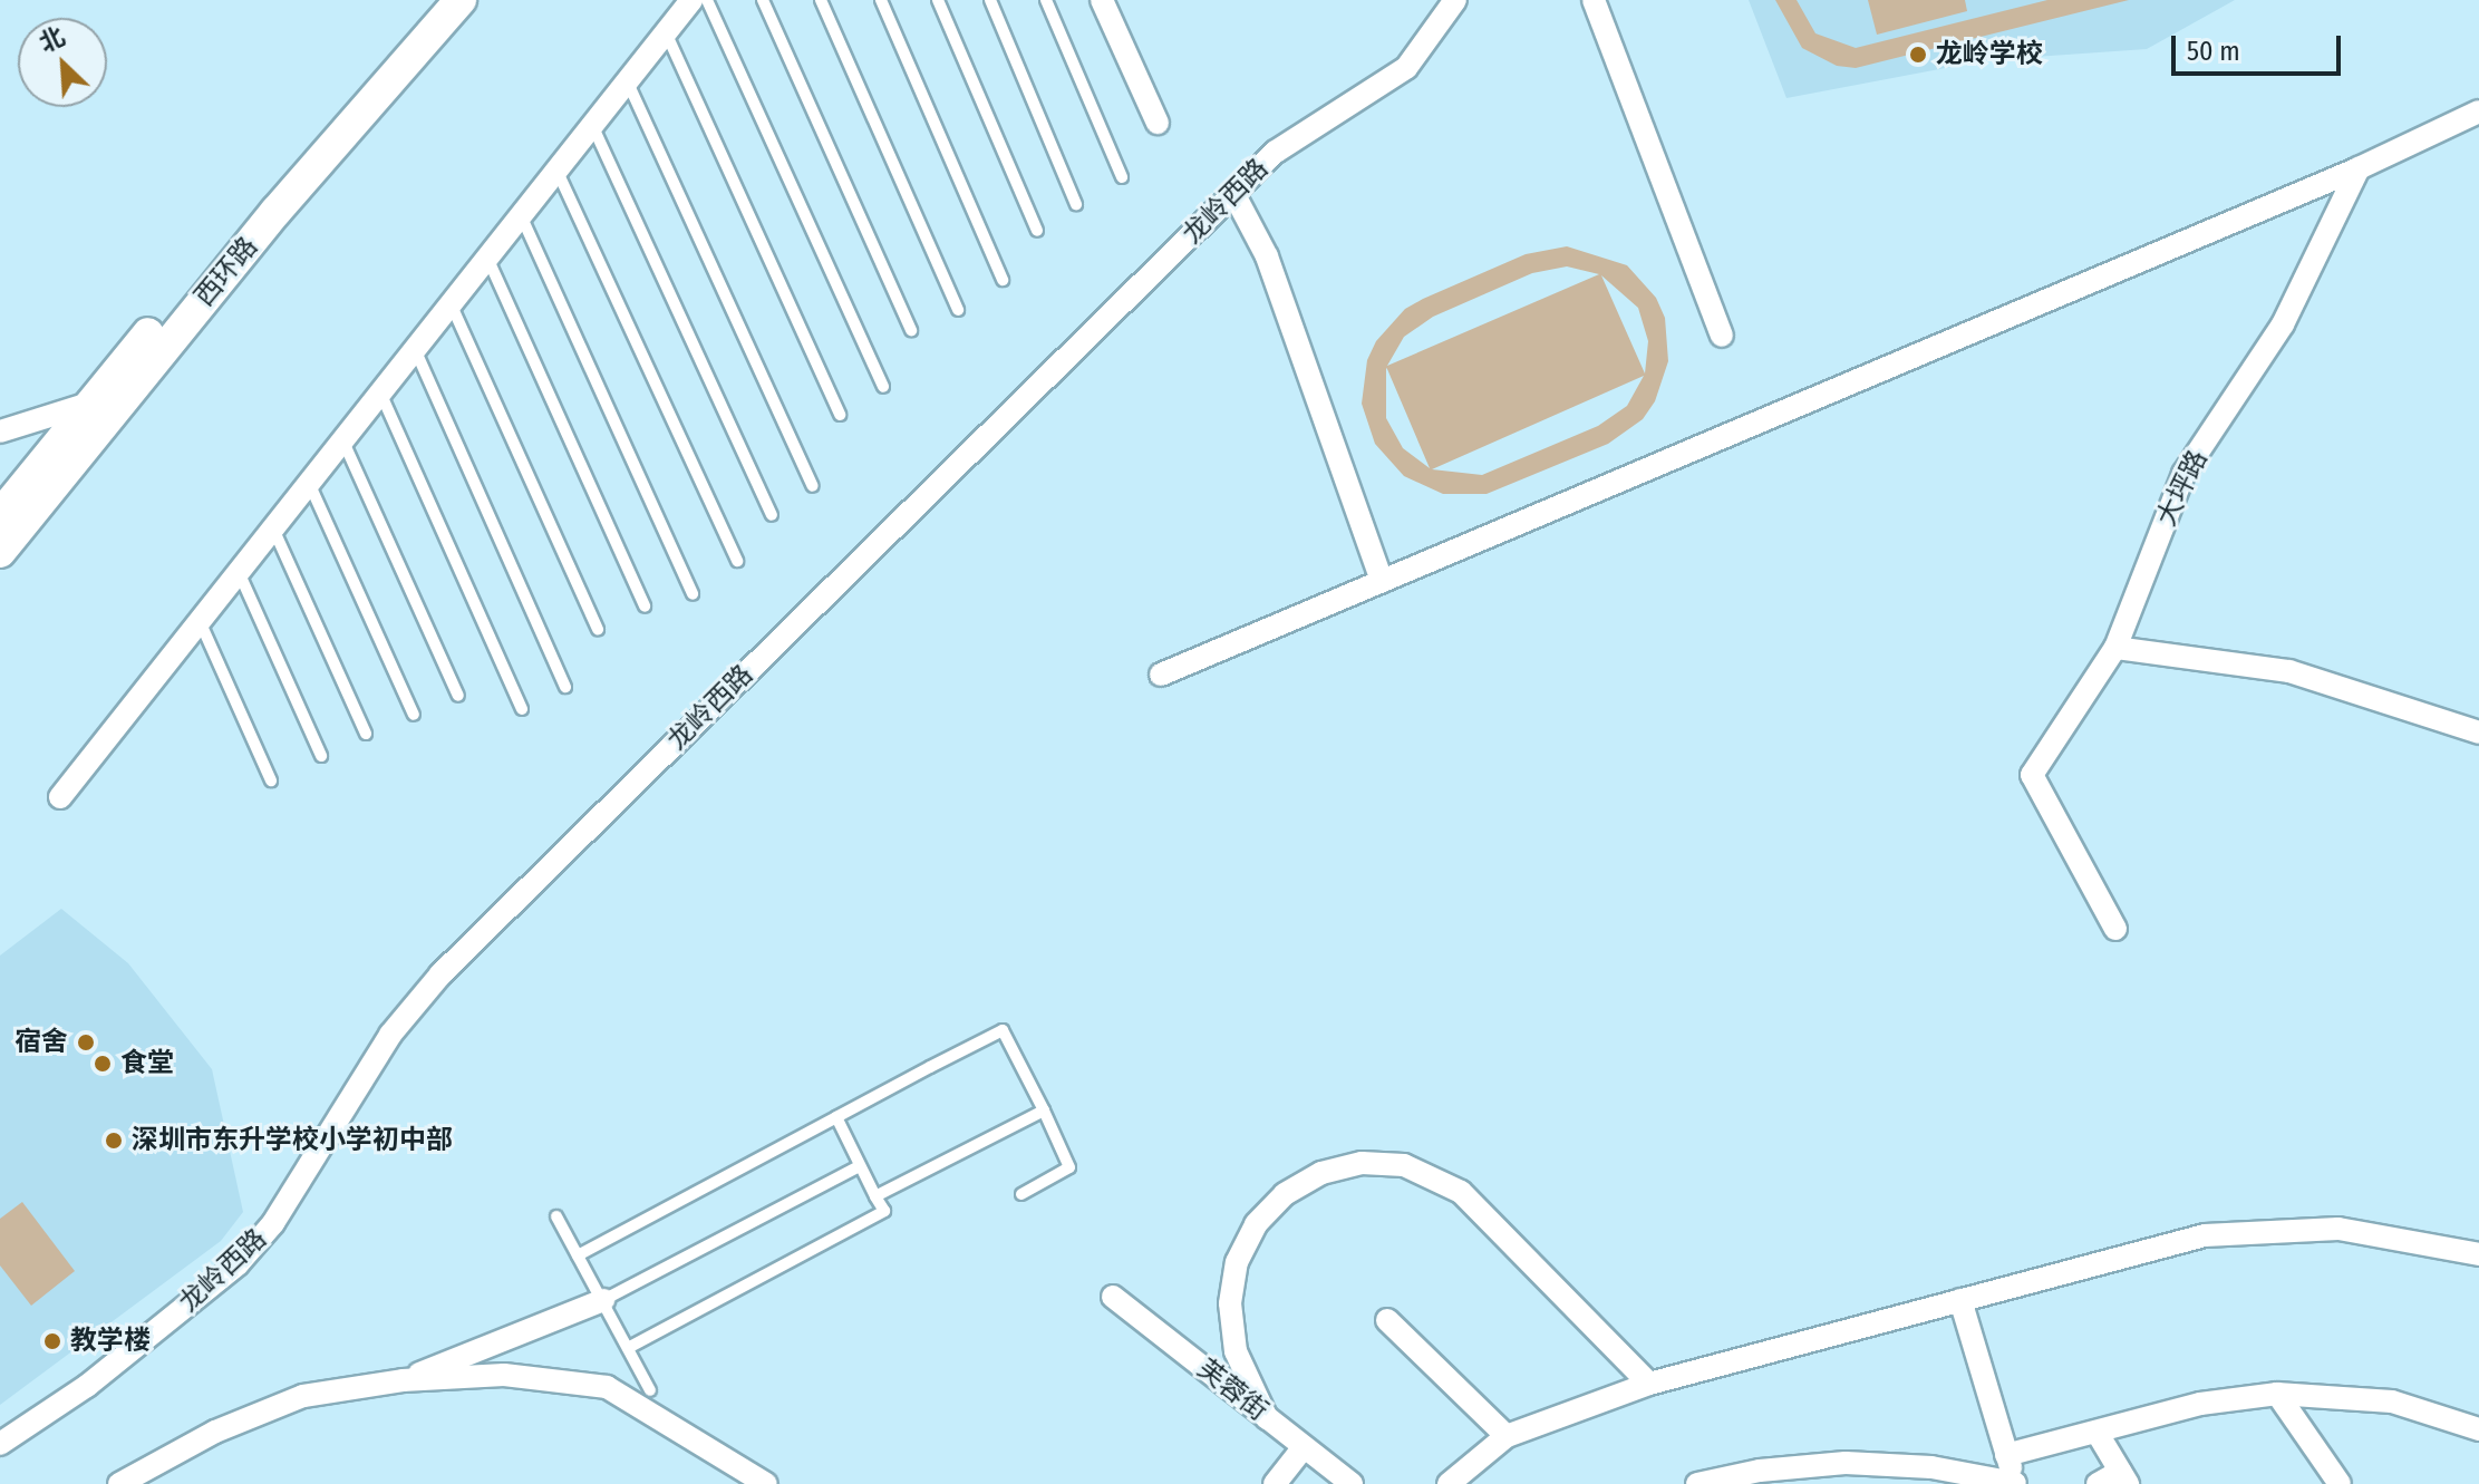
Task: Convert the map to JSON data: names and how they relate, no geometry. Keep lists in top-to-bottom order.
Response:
{
  "streets": {
    "main road": ["西环路"],
    "street": ["龙岭西路", "大坪路", "芙蓉街"]
  },
  "places": [
    "龙岭学校",
    "宿舍",
    "食堂",
    "深圳市东升学校小学初中部",
    "教学楼"
  ],
  "scale_bar": "50 m",
  "north": "top left"
}
